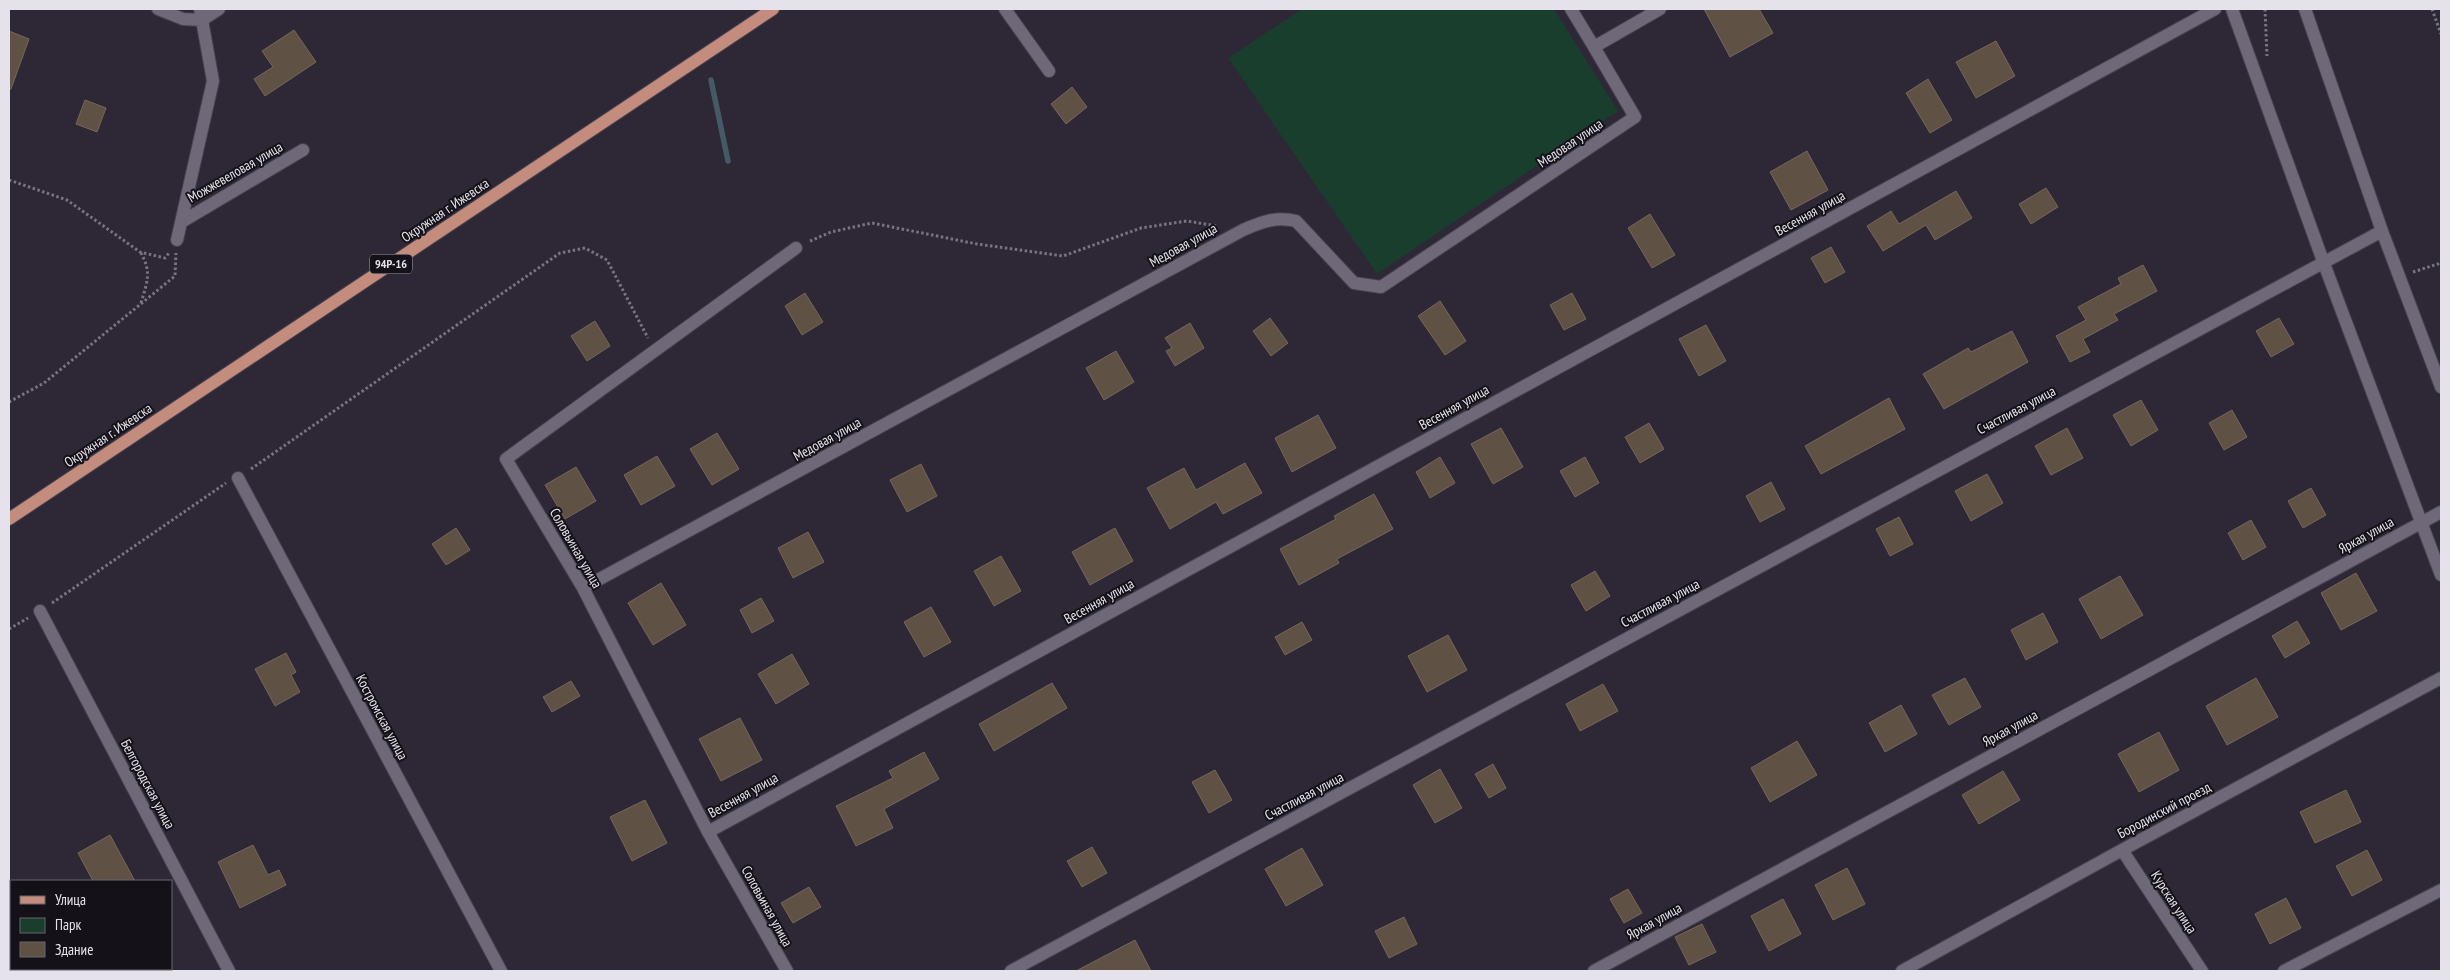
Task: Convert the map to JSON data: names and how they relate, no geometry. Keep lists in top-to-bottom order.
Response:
{
  "streets": {
    "main road": ["Окружная г. Ижевска", "94Р-16"],
    "street": [
      "Медовая улица",
      "Можжевеловая улица",
      "Весенняя улица",
      "Счастливая улица",
      "Яркая улица",
      "Соловьиная улица",
      "Костромская улица",
      "Белгородская улица",
      "Бородинский проезд",
      "Курская улица"
    ]
  },
  "crossings": [
    ["Медовая улица", "Соловьиная улица"],
    ["Весенняя улица", "Соловьиная улица"],
    ["Бородинский проезд", "Курская улица"]
  ],
  "legend": ["Улица", "Парк", "Здание"]
}
